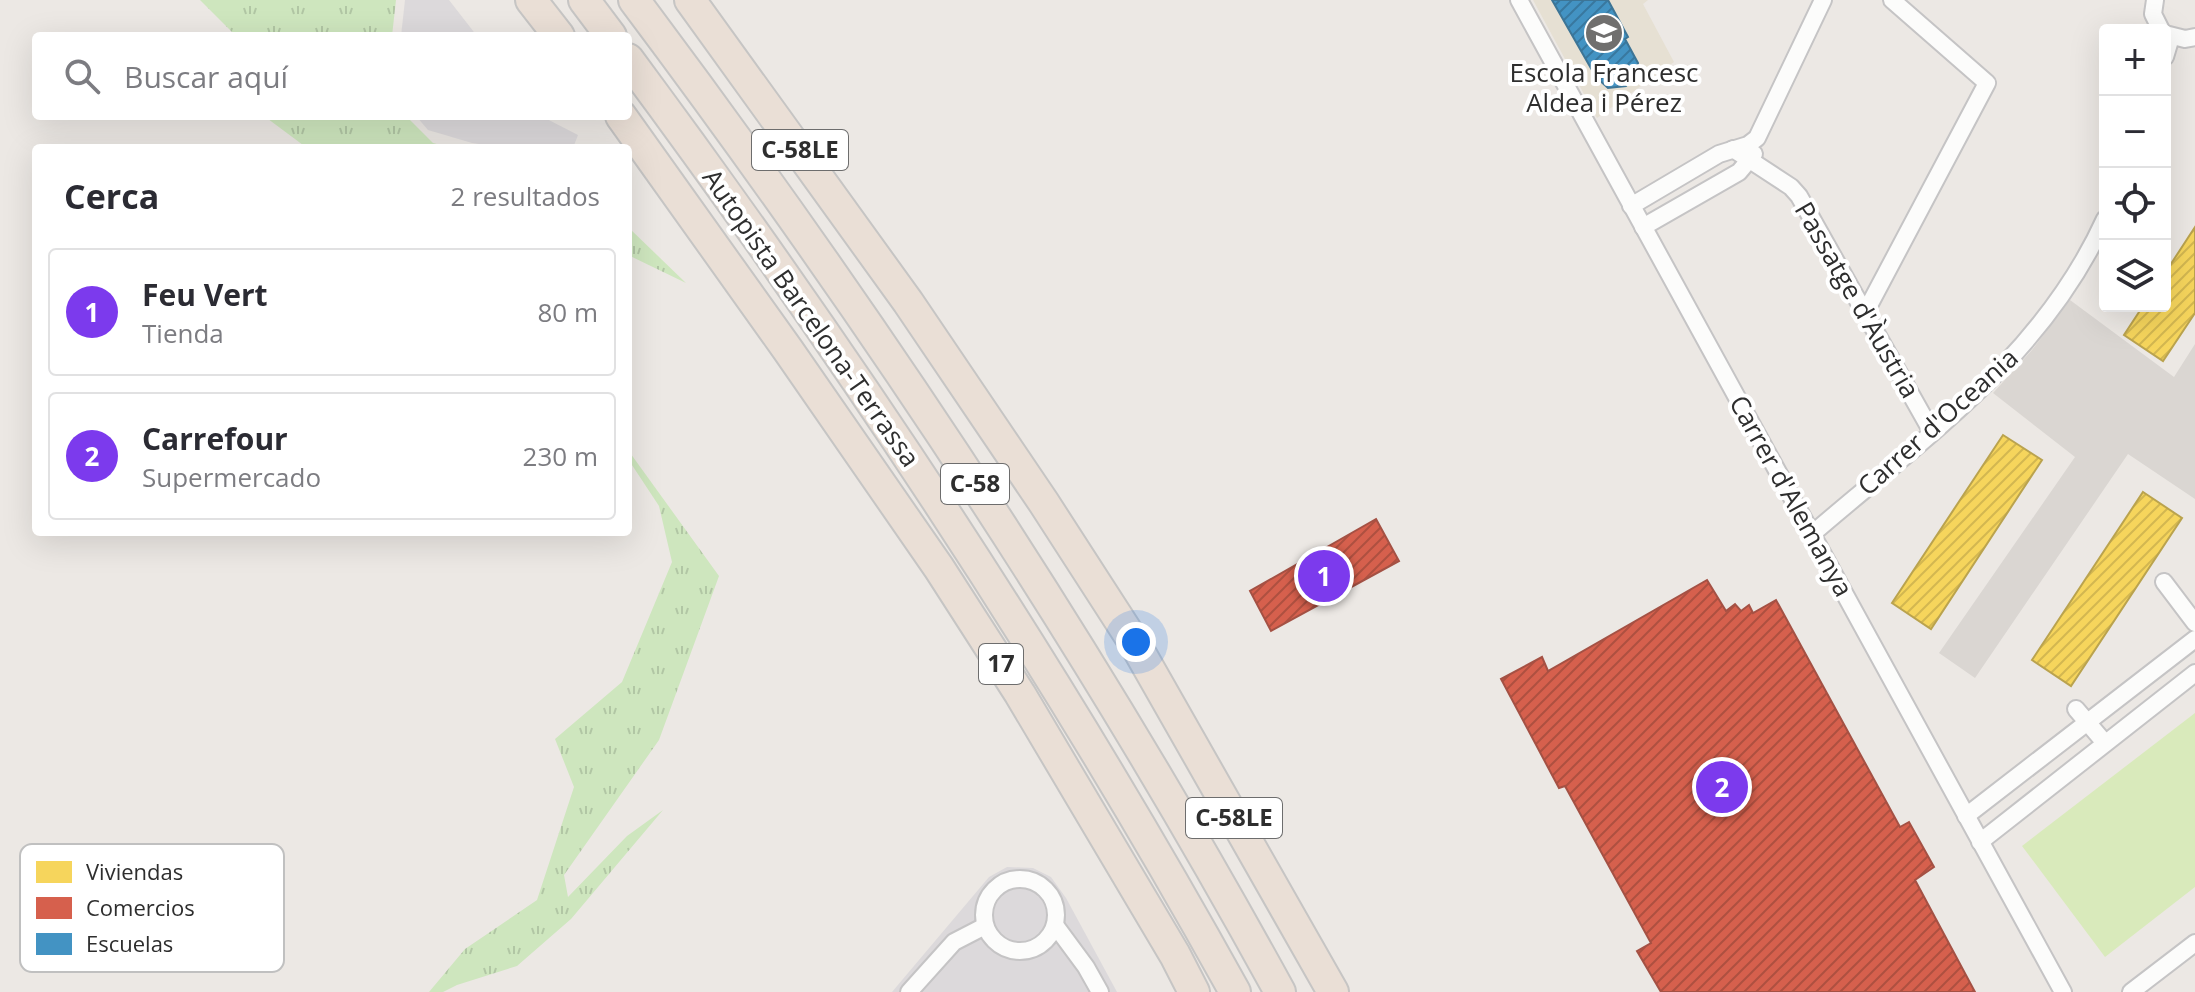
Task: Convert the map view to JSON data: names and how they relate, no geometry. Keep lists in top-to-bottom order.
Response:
{
  "streets": {
    "highway": [
      "C-58LE",
      "Autopista Barcelona-Terrassa",
      "C-58",
      "17"
    ],
    "street": ["Passatge d'Àustria", "Carrer d'Oceania", "Carrer d'Alemanya"]
  },
  "crossings": [
    ["Passatge d'Àustria", "Carrer d'Oceania"],
    ["Carrer d'Oceania", "Carrer d'Alemanya"]
  ],
  "places": {
    "school or university": ["Escola Francesc Aldea i Pérez"]
  },
  "legend": ["Viviendas", "Comercios", "Escuelas"],
  "page": {
    "map_buttons": ["+", "−"],
    "search": "Buscar aquí",
    "heading": ["Cerca", "2 resultados"],
    "list": [
      {
        "mark": "1",
        "name": "Feu Vert",
        "note": "Tienda",
        "value": "80 m"
      },
      {
        "mark": "2",
        "name": "Carrefour",
        "note": "Supermercado",
        "value": "230 m"
      }
    ],
    "pins": ["1", "2"]
  }
}
